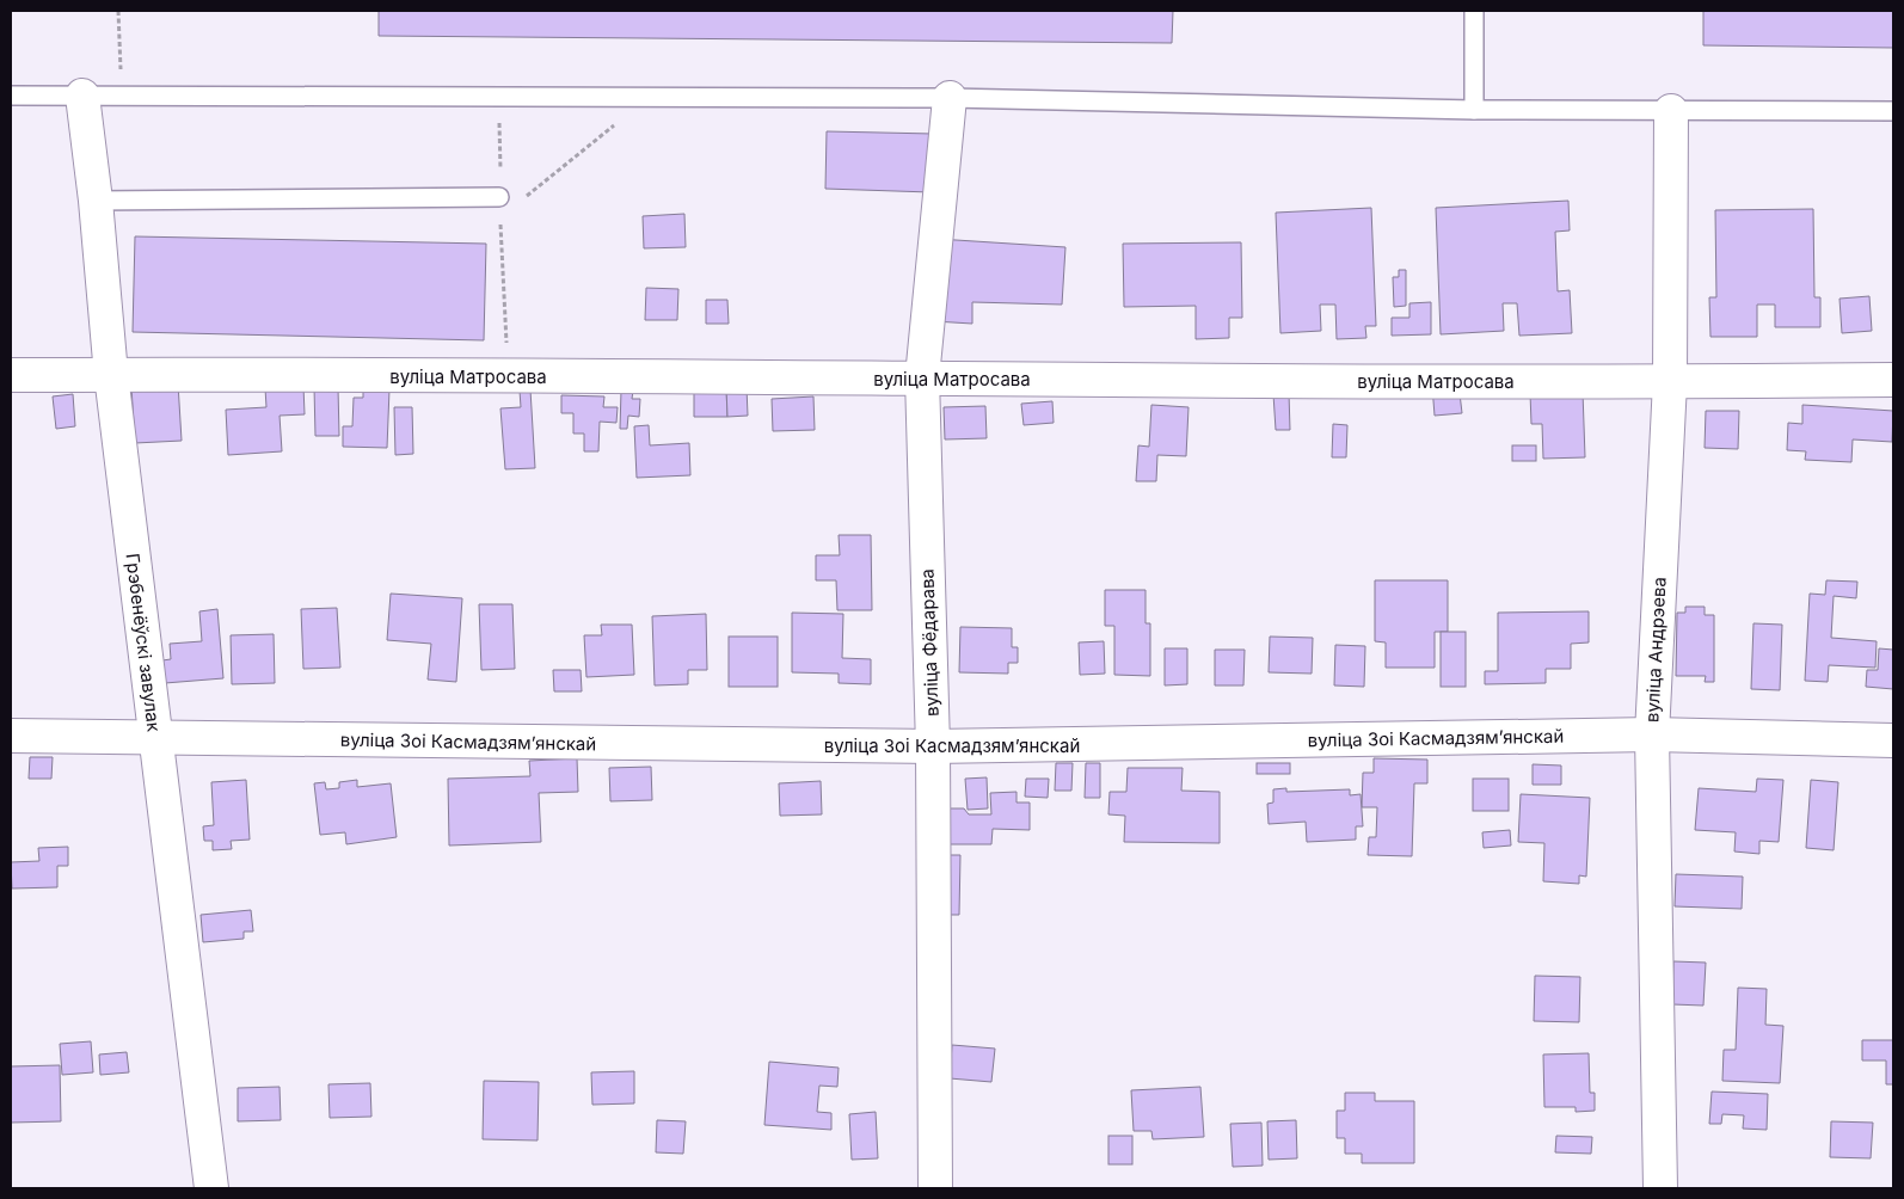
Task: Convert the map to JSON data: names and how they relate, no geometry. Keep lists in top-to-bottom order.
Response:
{
  "streets": {
    "street": [
      "вуліца Матросава",
      "Грэбенёўскі завулак",
      "вуліца Фёдарава",
      "вуліца Андрэева",
      "вуліца Зоі Касмадзямʼянскай"
    ]
  },
  "crossings": [
    ["вуліца Матросава", "Грэбенёўскі завулак"],
    ["вуліца Матросава", "вуліца Фёдарава"],
    ["вуліца Матросава", "вуліца Андрэева"],
    ["Грэбенёўскі завулак", "вуліца Зоі Касмадзямʼянскай"],
    ["вуліца Фёдарава", "вуліца Зоі Касмадзямʼянскай"],
    ["вуліца Андрэева", "вуліца Зоі Касмадзямʼянскай"]
  ]
}
